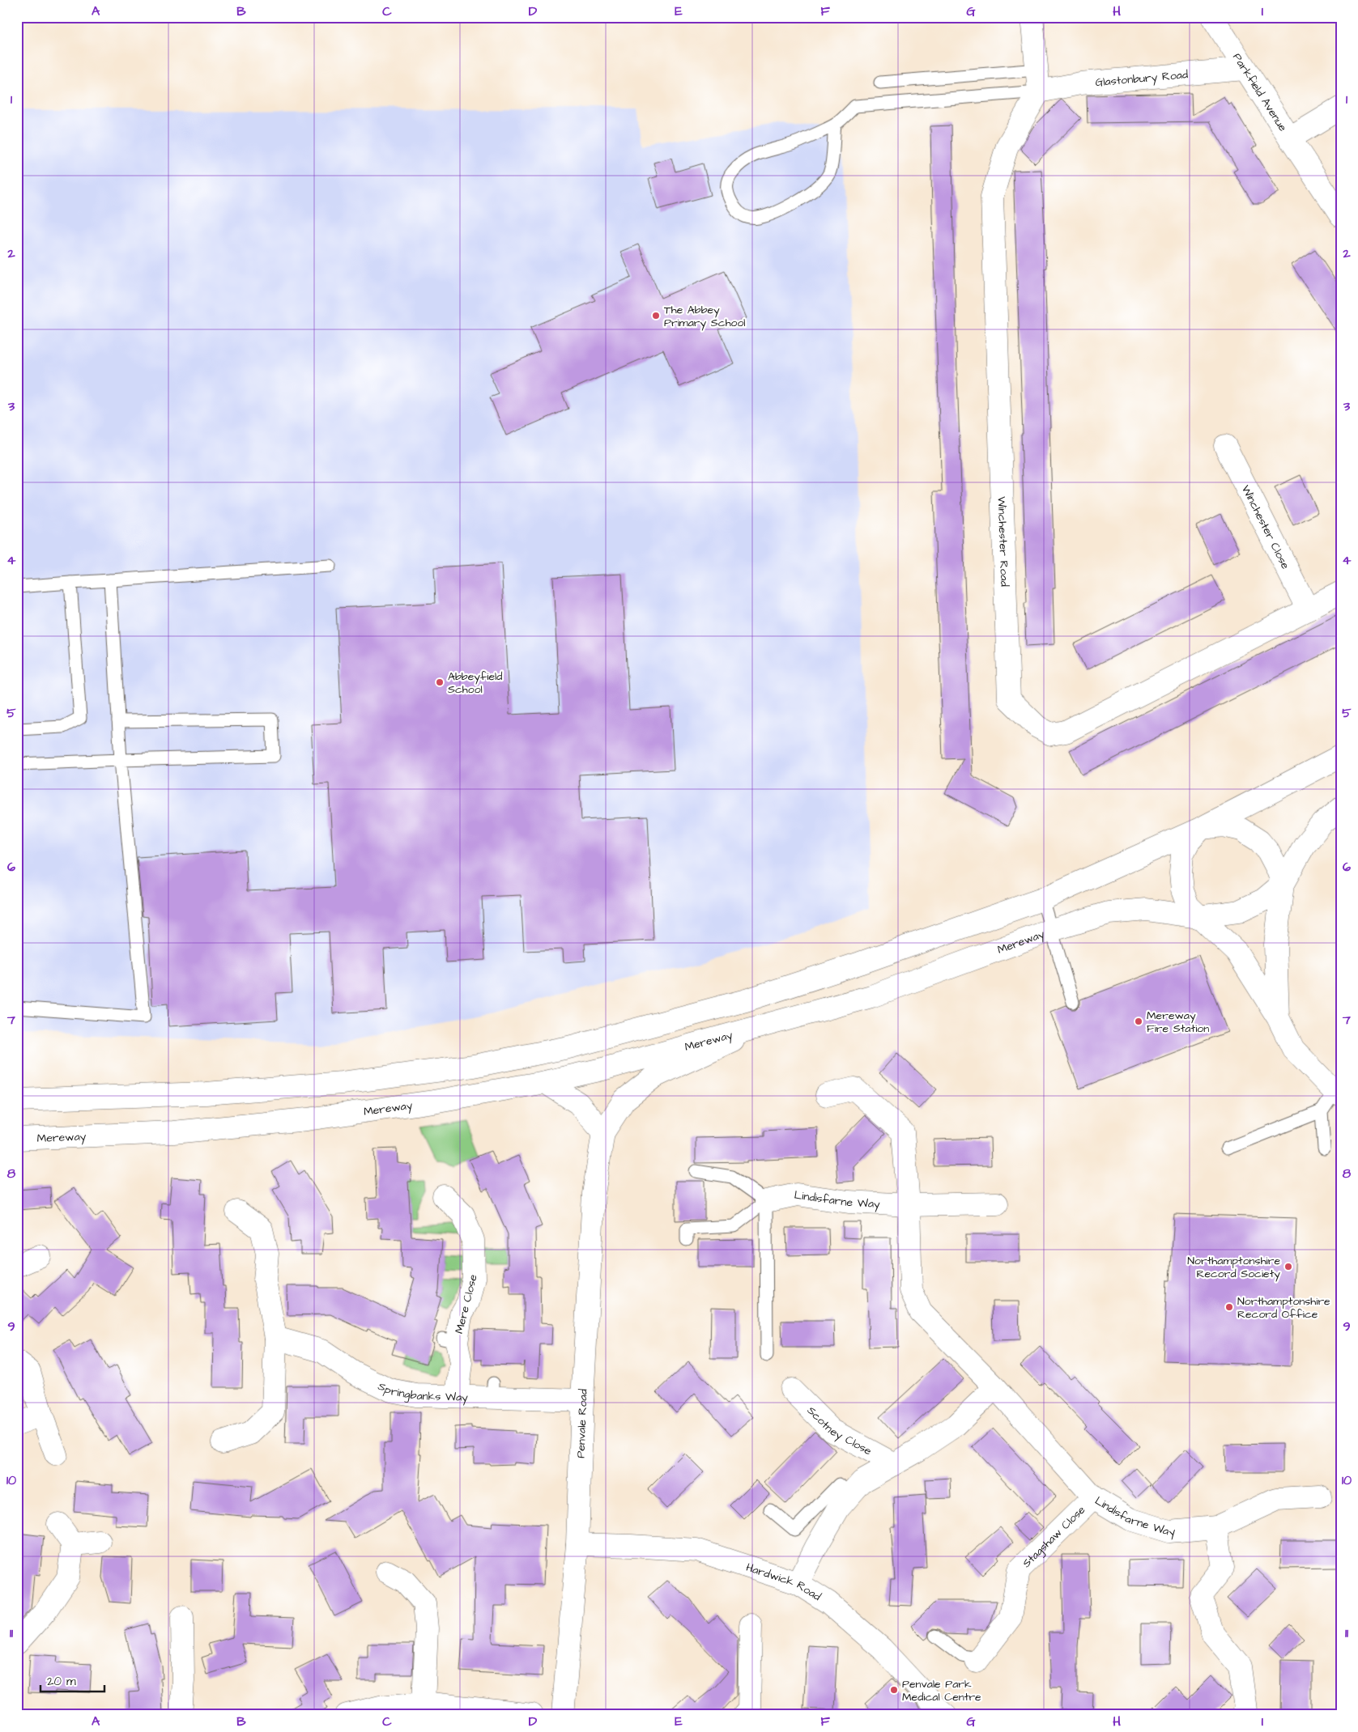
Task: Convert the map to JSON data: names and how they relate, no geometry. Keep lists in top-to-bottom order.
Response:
{
  "streets": {
    "main road": [
      "Glastonbury Road",
      "Parkfield Avenue",
      "Winchester Close",
      "Winchester Road",
      "Mereway",
      "Lindisfarne Way",
      "Mere Close",
      "Springbanks Way",
      "Penvale Road",
      "Scotney Close",
      "Stagshaw Close",
      "Hardwick Road"
    ]
  },
  "crossings": [
    ["Glastonbury Road", "Parkfield Avenue"],
    ["Glastonbury Road", "Winchester Road"],
    ["Winchester Close", "Winchester Road"],
    ["Lindisfarne Way", "Stagshaw Close"],
    ["Mere Close", "Springbanks Way"],
    ["Springbanks Way", "Penvale Road"],
    ["Penvale Road", "Hardwick Road"]
  ],
  "places": [
    "The Abbey Primary School",
    "Abbeyfield School",
    "Mereway Fire Station",
    "Northamptonshire Record Society",
    "Northamptonshire Record Office",
    "Penvale Park Medical Centre"
  ],
  "scale_bar": "20 m",
  "grid": {
    "columns": [
      "A",
      "B",
      "C",
      "D",
      "E",
      "F",
      "G",
      "H",
      "I"
    ],
    "rows": [
      "1",
      "2",
      "3",
      "4",
      "5",
      "6",
      "7",
      "8",
      "9",
      "10",
      "11"
    ]
  }
}
